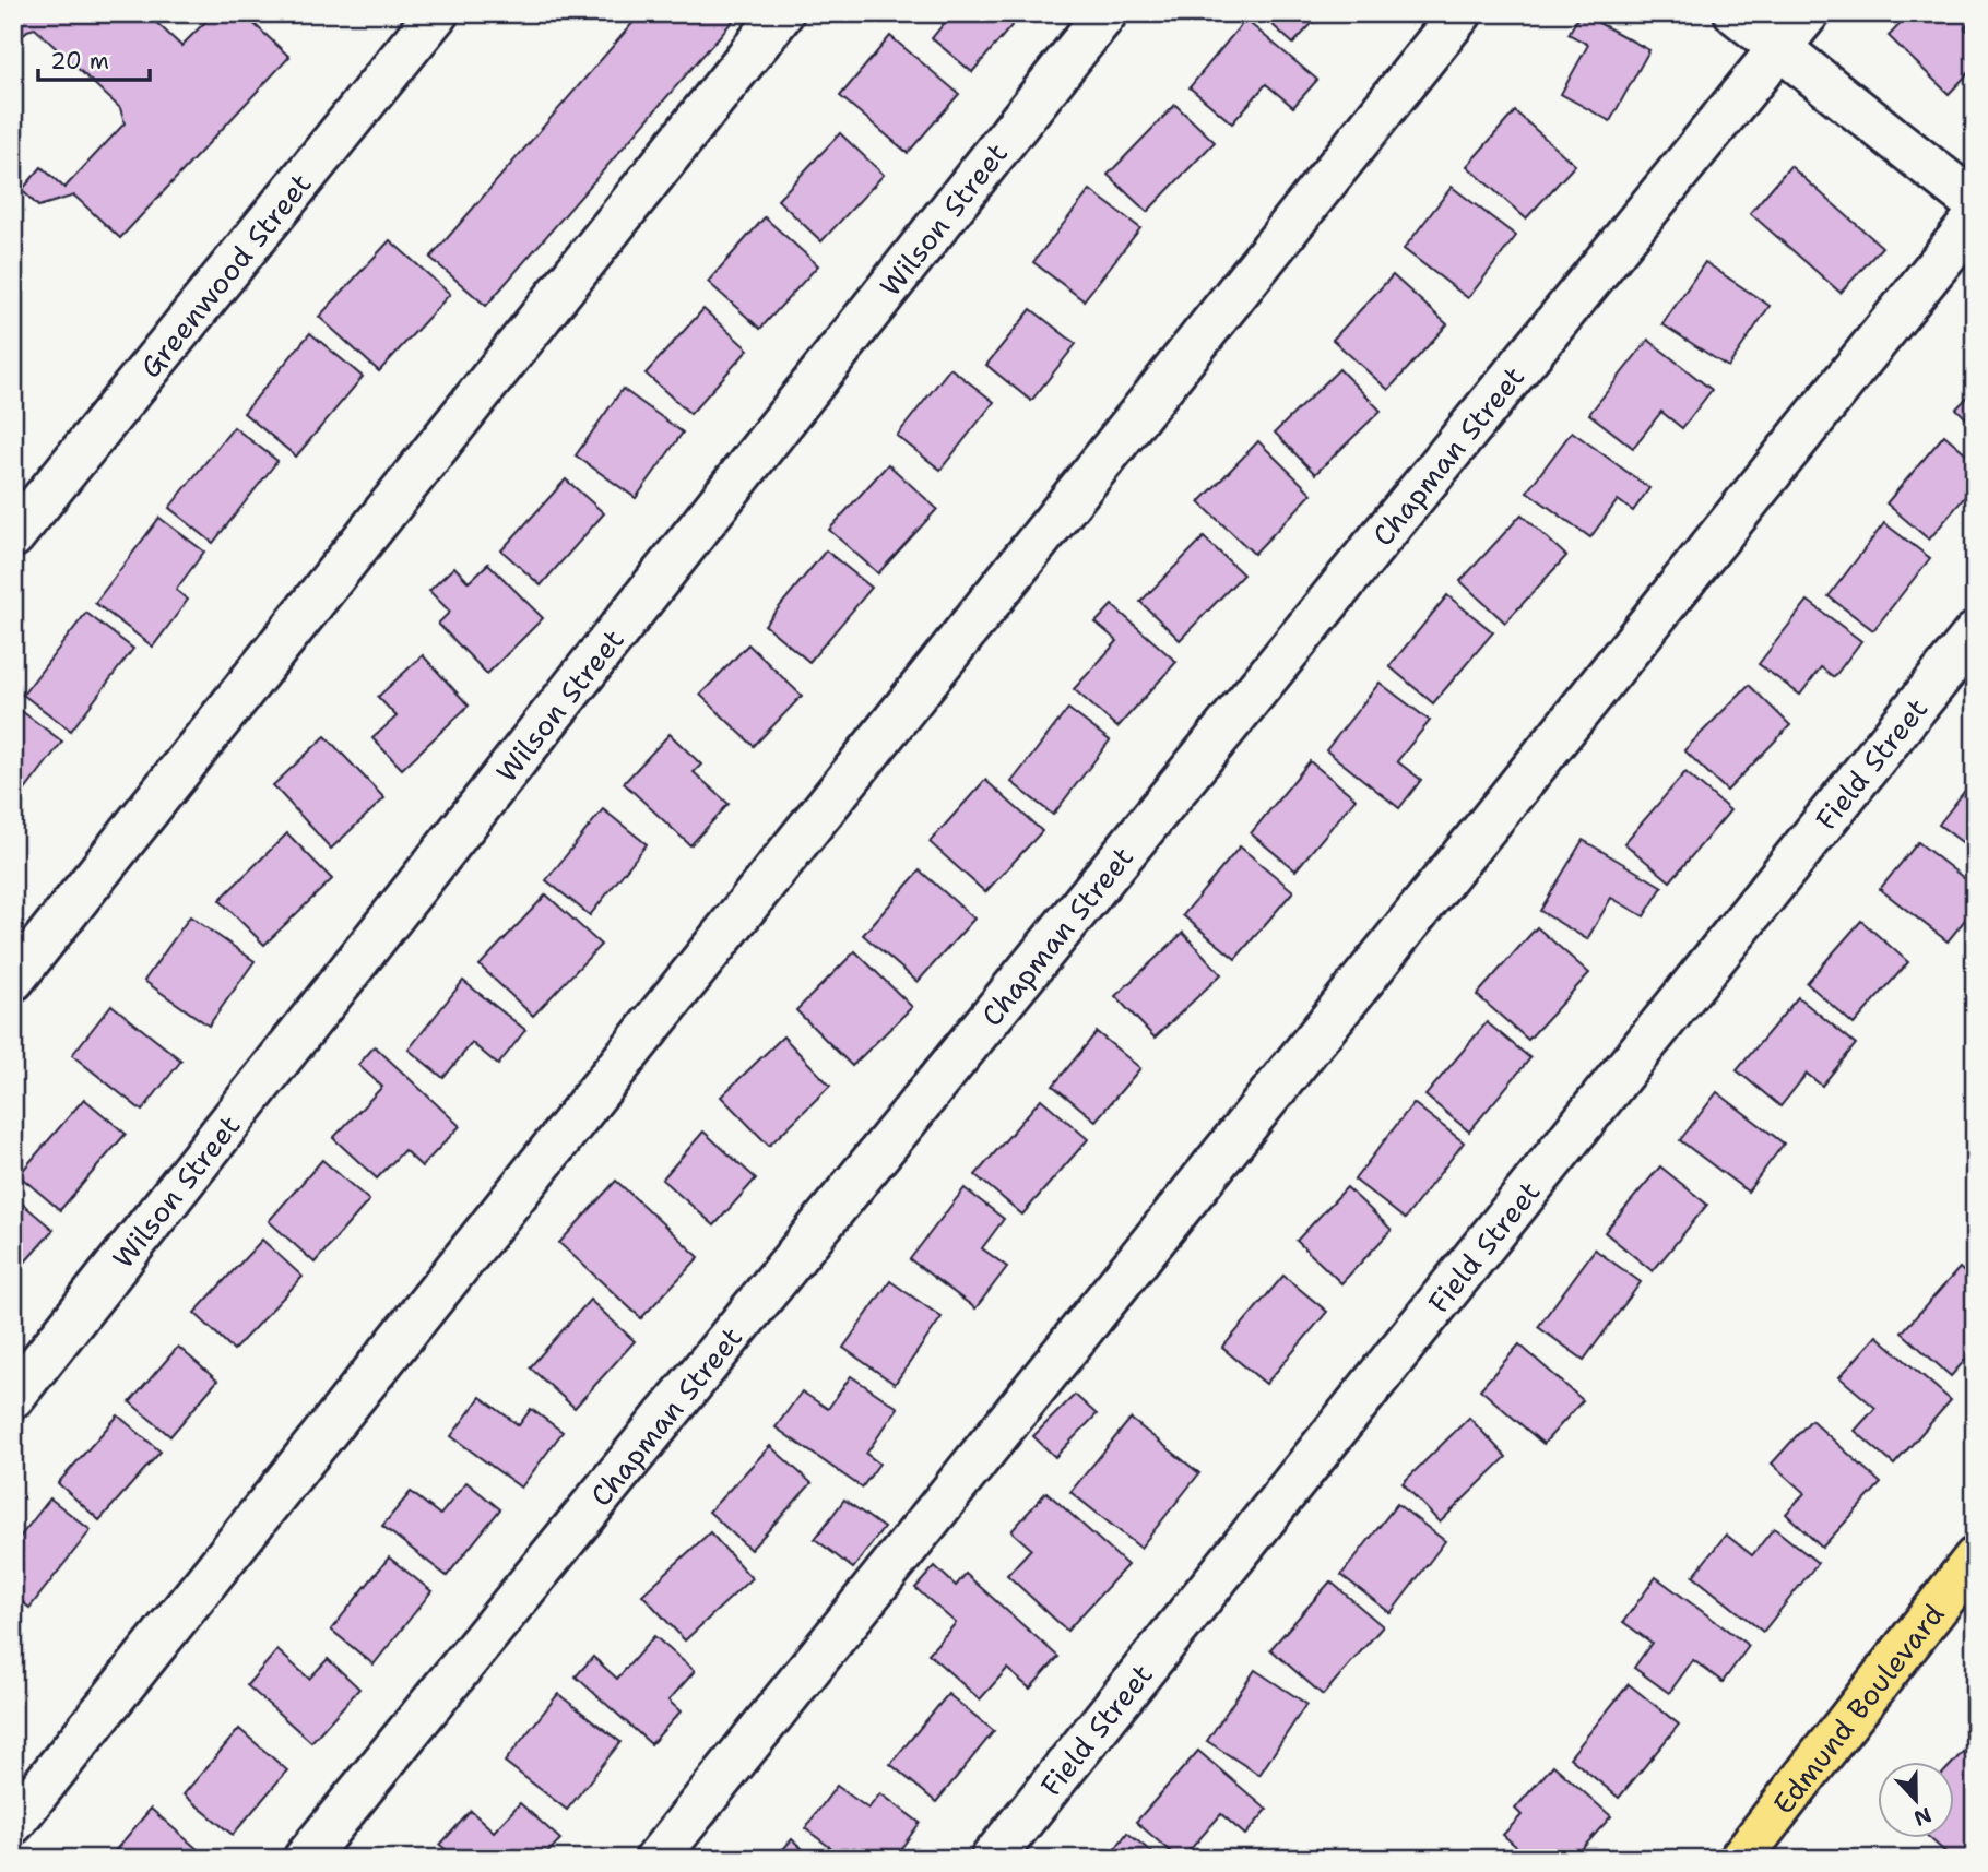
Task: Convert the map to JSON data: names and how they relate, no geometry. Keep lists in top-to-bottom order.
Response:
{
  "streets": {
    "main road": ["Edmund Boulevard"],
    "street": [
      "Wilson Street",
      "Greenwood Street",
      "Chapman Street",
      "Field Street"
    ]
  },
  "scale_bar": "20 m",
  "north": "bottom"
}
